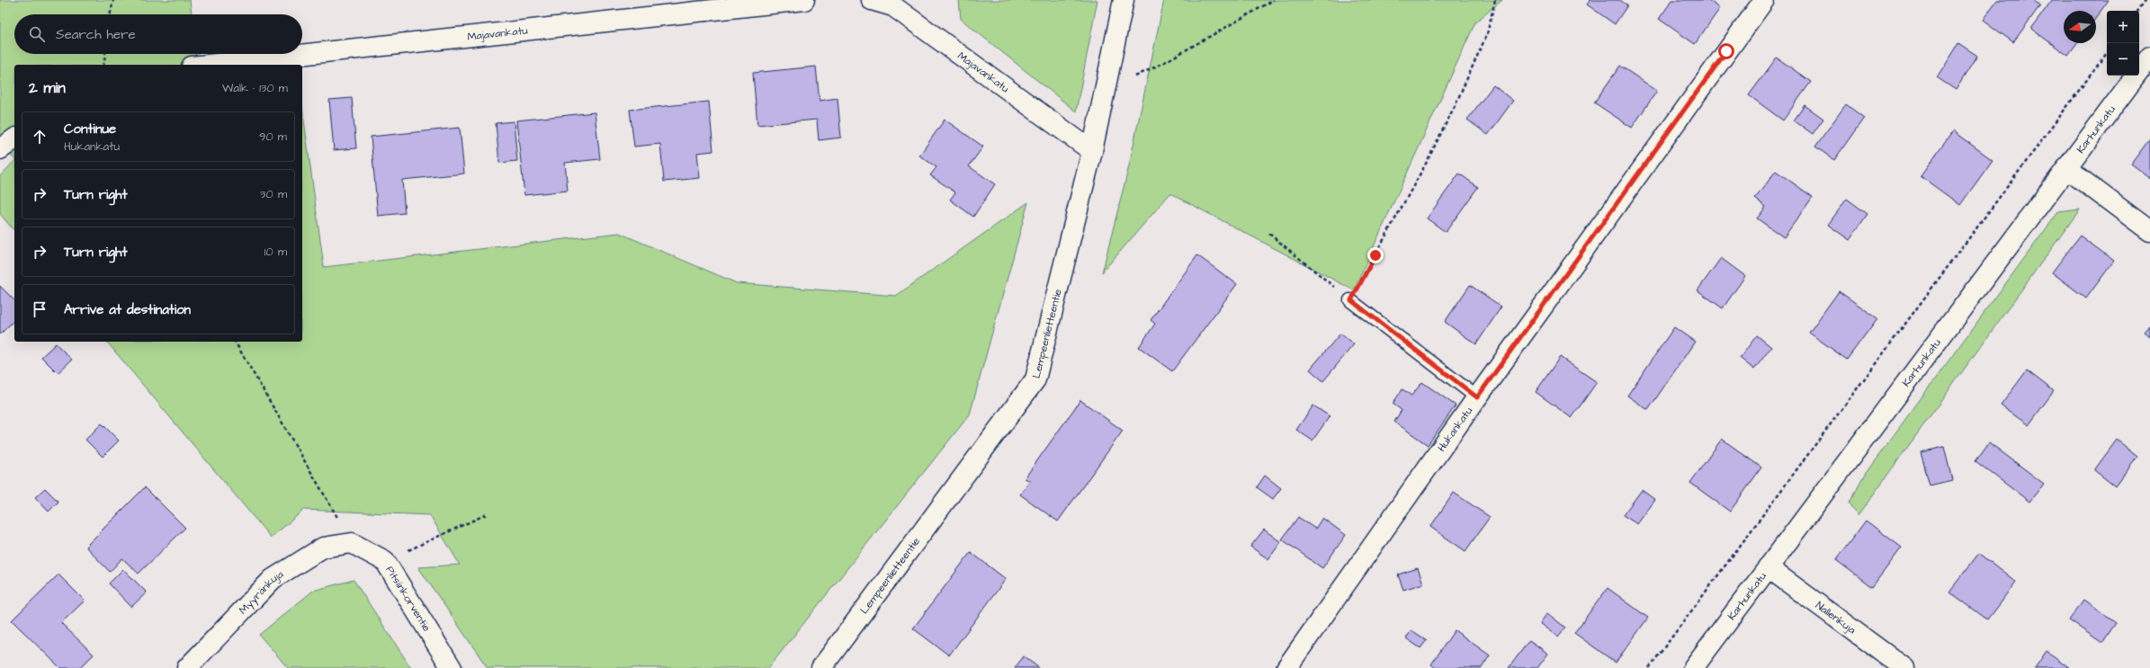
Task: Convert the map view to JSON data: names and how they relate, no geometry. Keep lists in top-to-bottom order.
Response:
{
  "streets": {
    "street": [
      "Majavankatu",
      "Karhunkatu",
      "Lempeenlietteentie",
      "Hukankatu",
      "Myyränkuja",
      "Pitsiinkorventie",
      "Nallenkuja"
    ]
  },
  "crossings": [
    ["Majavankatu", "Lempeenlietteentie"],
    ["Karhunkatu", "Nallenkuja"],
    ["Myyränkuja", "Pitsiinkorventie"]
  ],
  "north": "left",
  "page": {
    "map_buttons": ["+", "−"],
    "search": "Search here",
    "heading": ["2 min", "Walk · 130 m"],
    "list": [
      ["Continue", "Hukankatu", "90 m"],
      ["Turn right", "30 m"],
      ["Turn right", "10 m"],
      "Arrive at destination"
    ]
  }
}
